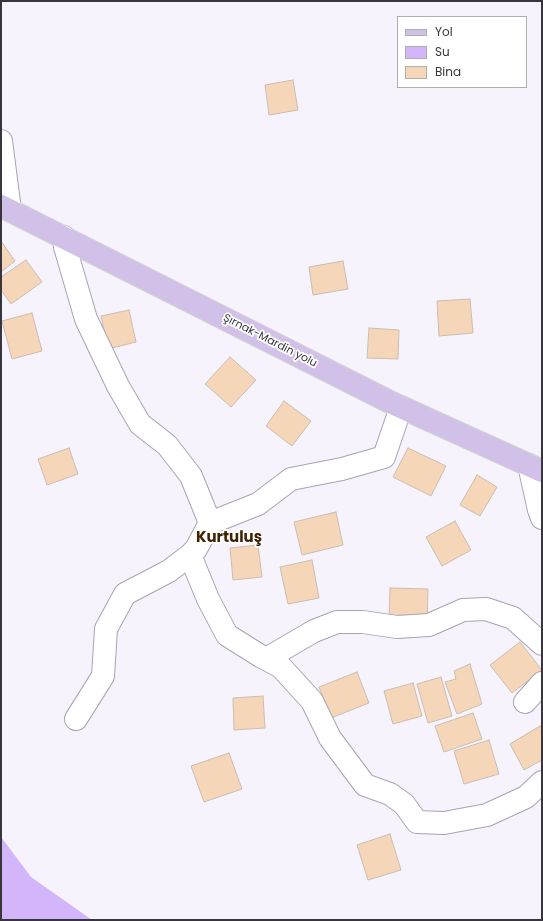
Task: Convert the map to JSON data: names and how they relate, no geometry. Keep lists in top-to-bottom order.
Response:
{
  "streets": {
    "main road": ["Şırnak-Mardin yolu"]
  },
  "districts": ["Kurtuluş"],
  "legend": ["Yol", "Su", "Bina"]
}
